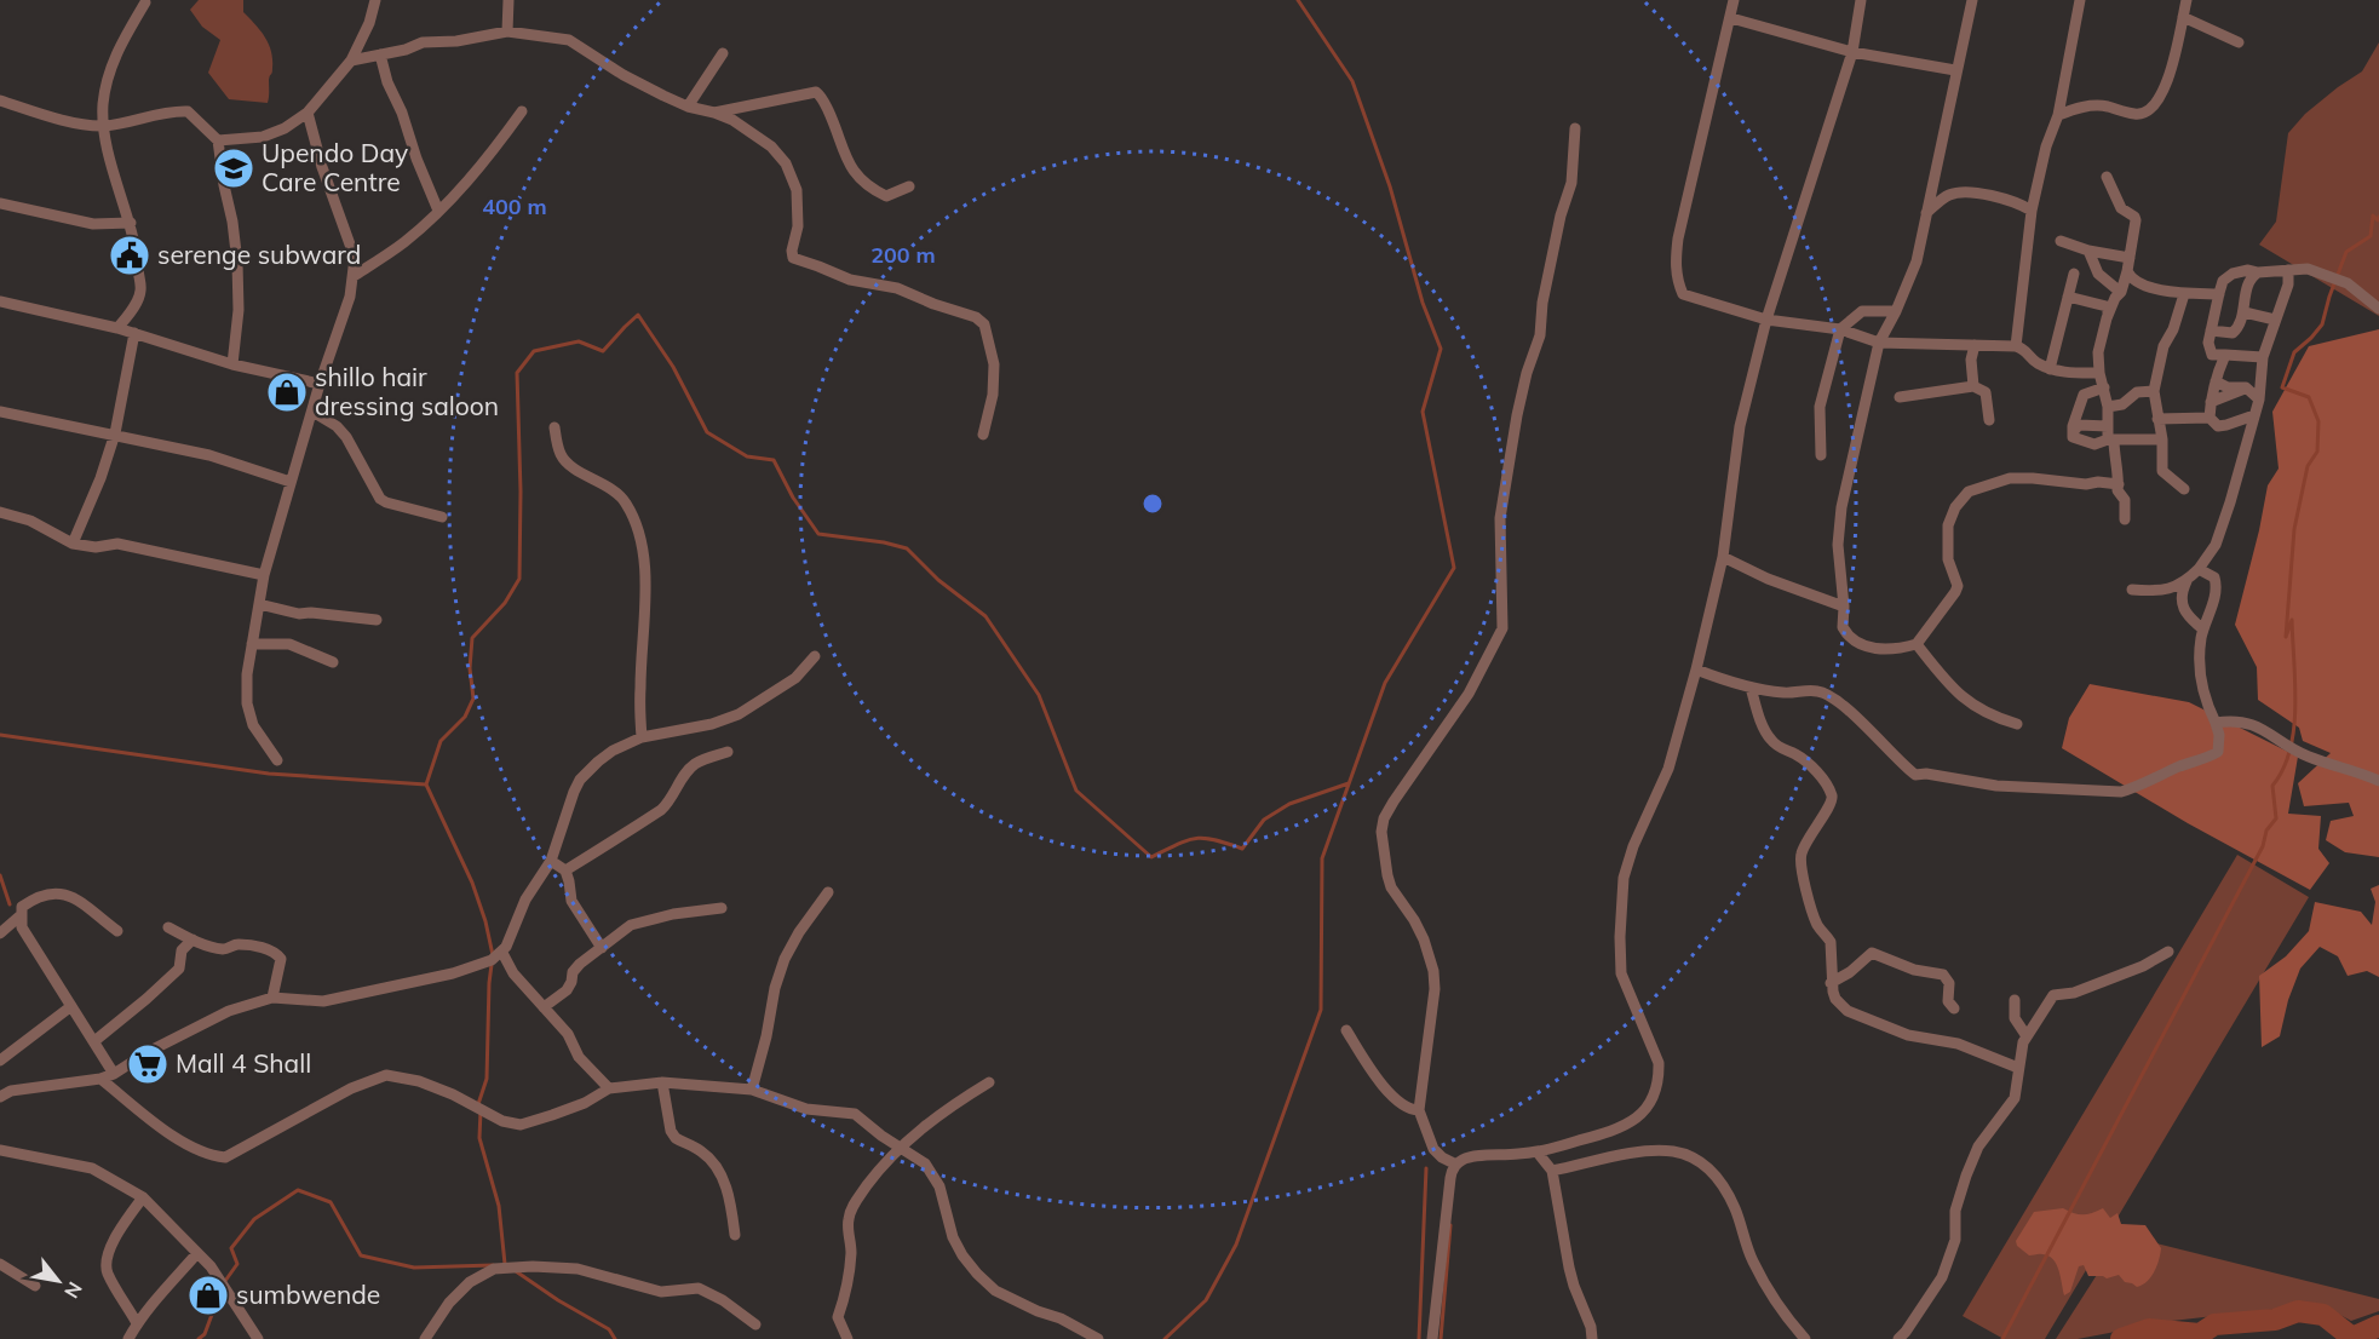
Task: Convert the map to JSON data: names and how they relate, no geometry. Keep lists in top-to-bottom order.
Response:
{
  "places": {
    "school or university": ["Upendo Day Care Centre"],
    "public building": ["serenge subward"],
    "shop": ["shillo hair dressing saloon", "sumbwende"],
    "supermarket": ["Mall 4 Shall"]
  },
  "north": "bottom right",
  "rings": ["400 m", "200 m"]
}
